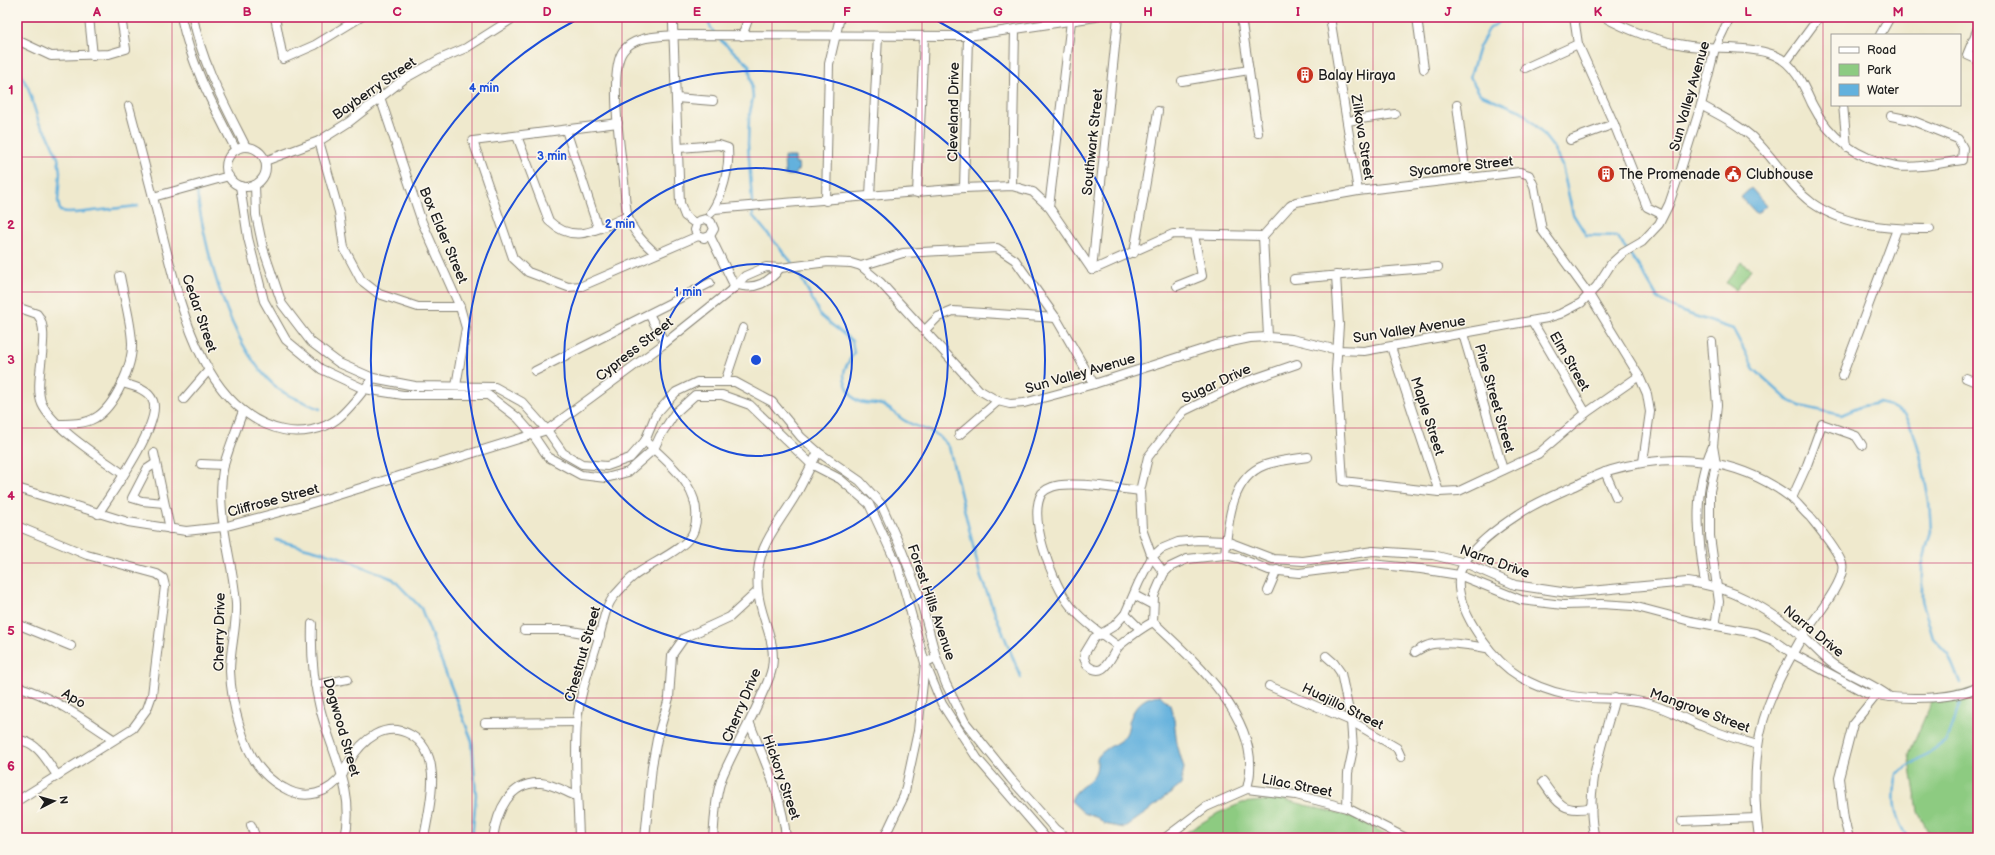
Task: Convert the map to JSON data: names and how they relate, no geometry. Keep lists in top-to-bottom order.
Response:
{
  "streets": {
    "street": [
      "Bayberry Street",
      "Sun Valley Avenue",
      "Cleveland Drive",
      "Zilkova Street",
      "Southwark Street",
      "Sycamore Street",
      "Box Elder Street",
      "Cedar Street",
      "Cypress Street",
      "Elm Street",
      "Sugar Drive",
      "Pine Street Street",
      "Maple Street",
      "Cliffrose Street",
      "Narra Drive",
      "Forest Hills Avenue",
      "Cherry Drive",
      "Chestnut Street",
      "Apo",
      "Huajillo Street",
      "Mangrove Street",
      "Dogwood Street",
      "Hickory Street",
      "Lilac Street"
    ]
  },
  "crossings": [
    ["Bayberry Street", "Box Elder Street"],
    ["Bayberry Street", "Forest Hills Avenue"],
    ["Sun Valley Avenue", "Sycamore Street"],
    ["Sun Valley Avenue", "Cypress Street"],
    ["Sun Valley Avenue", "Elm Street"],
    ["Sun Valley Avenue", "Pine Street Street"],
    ["Sun Valley Avenue", "Maple Street"],
    ["Zilkova Street", "Sycamore Street"],
    ["Box Elder Street", "Forest Hills Avenue"],
    ["Cedar Street", "Forest Hills Avenue"],
    ["Cedar Street", "Cherry Drive"],
    ["Cypress Street", "Cliffrose Street"],
    ["Cypress Street", "Forest Hills Avenue"],
    ["Sugar Drive", "Narra Drive"],
    ["Cliffrose Street", "Forest Hills Avenue"],
    ["Cliffrose Street", "Cherry Drive"],
    ["Narra Drive", "Mangrove Street"],
    ["Forest Hills Avenue", "Cherry Drive"],
    ["Forest Hills Avenue", "Chestnut Street"],
    ["Cherry Drive", "Dogwood Street"],
    ["Cherry Drive", "Hickory Street"]
  ],
  "places": {
    "building": ["Balay Hiraya", "The Promenade"],
    "public building": ["Clubhouse"]
  },
  "legend": ["Road", "Park", "Water"],
  "north": "right",
  "grid": {
    "columns": [
      "A",
      "B",
      "C",
      "D",
      "E",
      "F",
      "G",
      "H",
      "I",
      "J",
      "K",
      "L",
      "M"
    ],
    "rows": [
      "1",
      "2",
      "3",
      "4",
      "5",
      "6"
    ]
  },
  "rings": [
    "4 min",
    "3 min",
    "2 min",
    "1 min"
  ]
}
